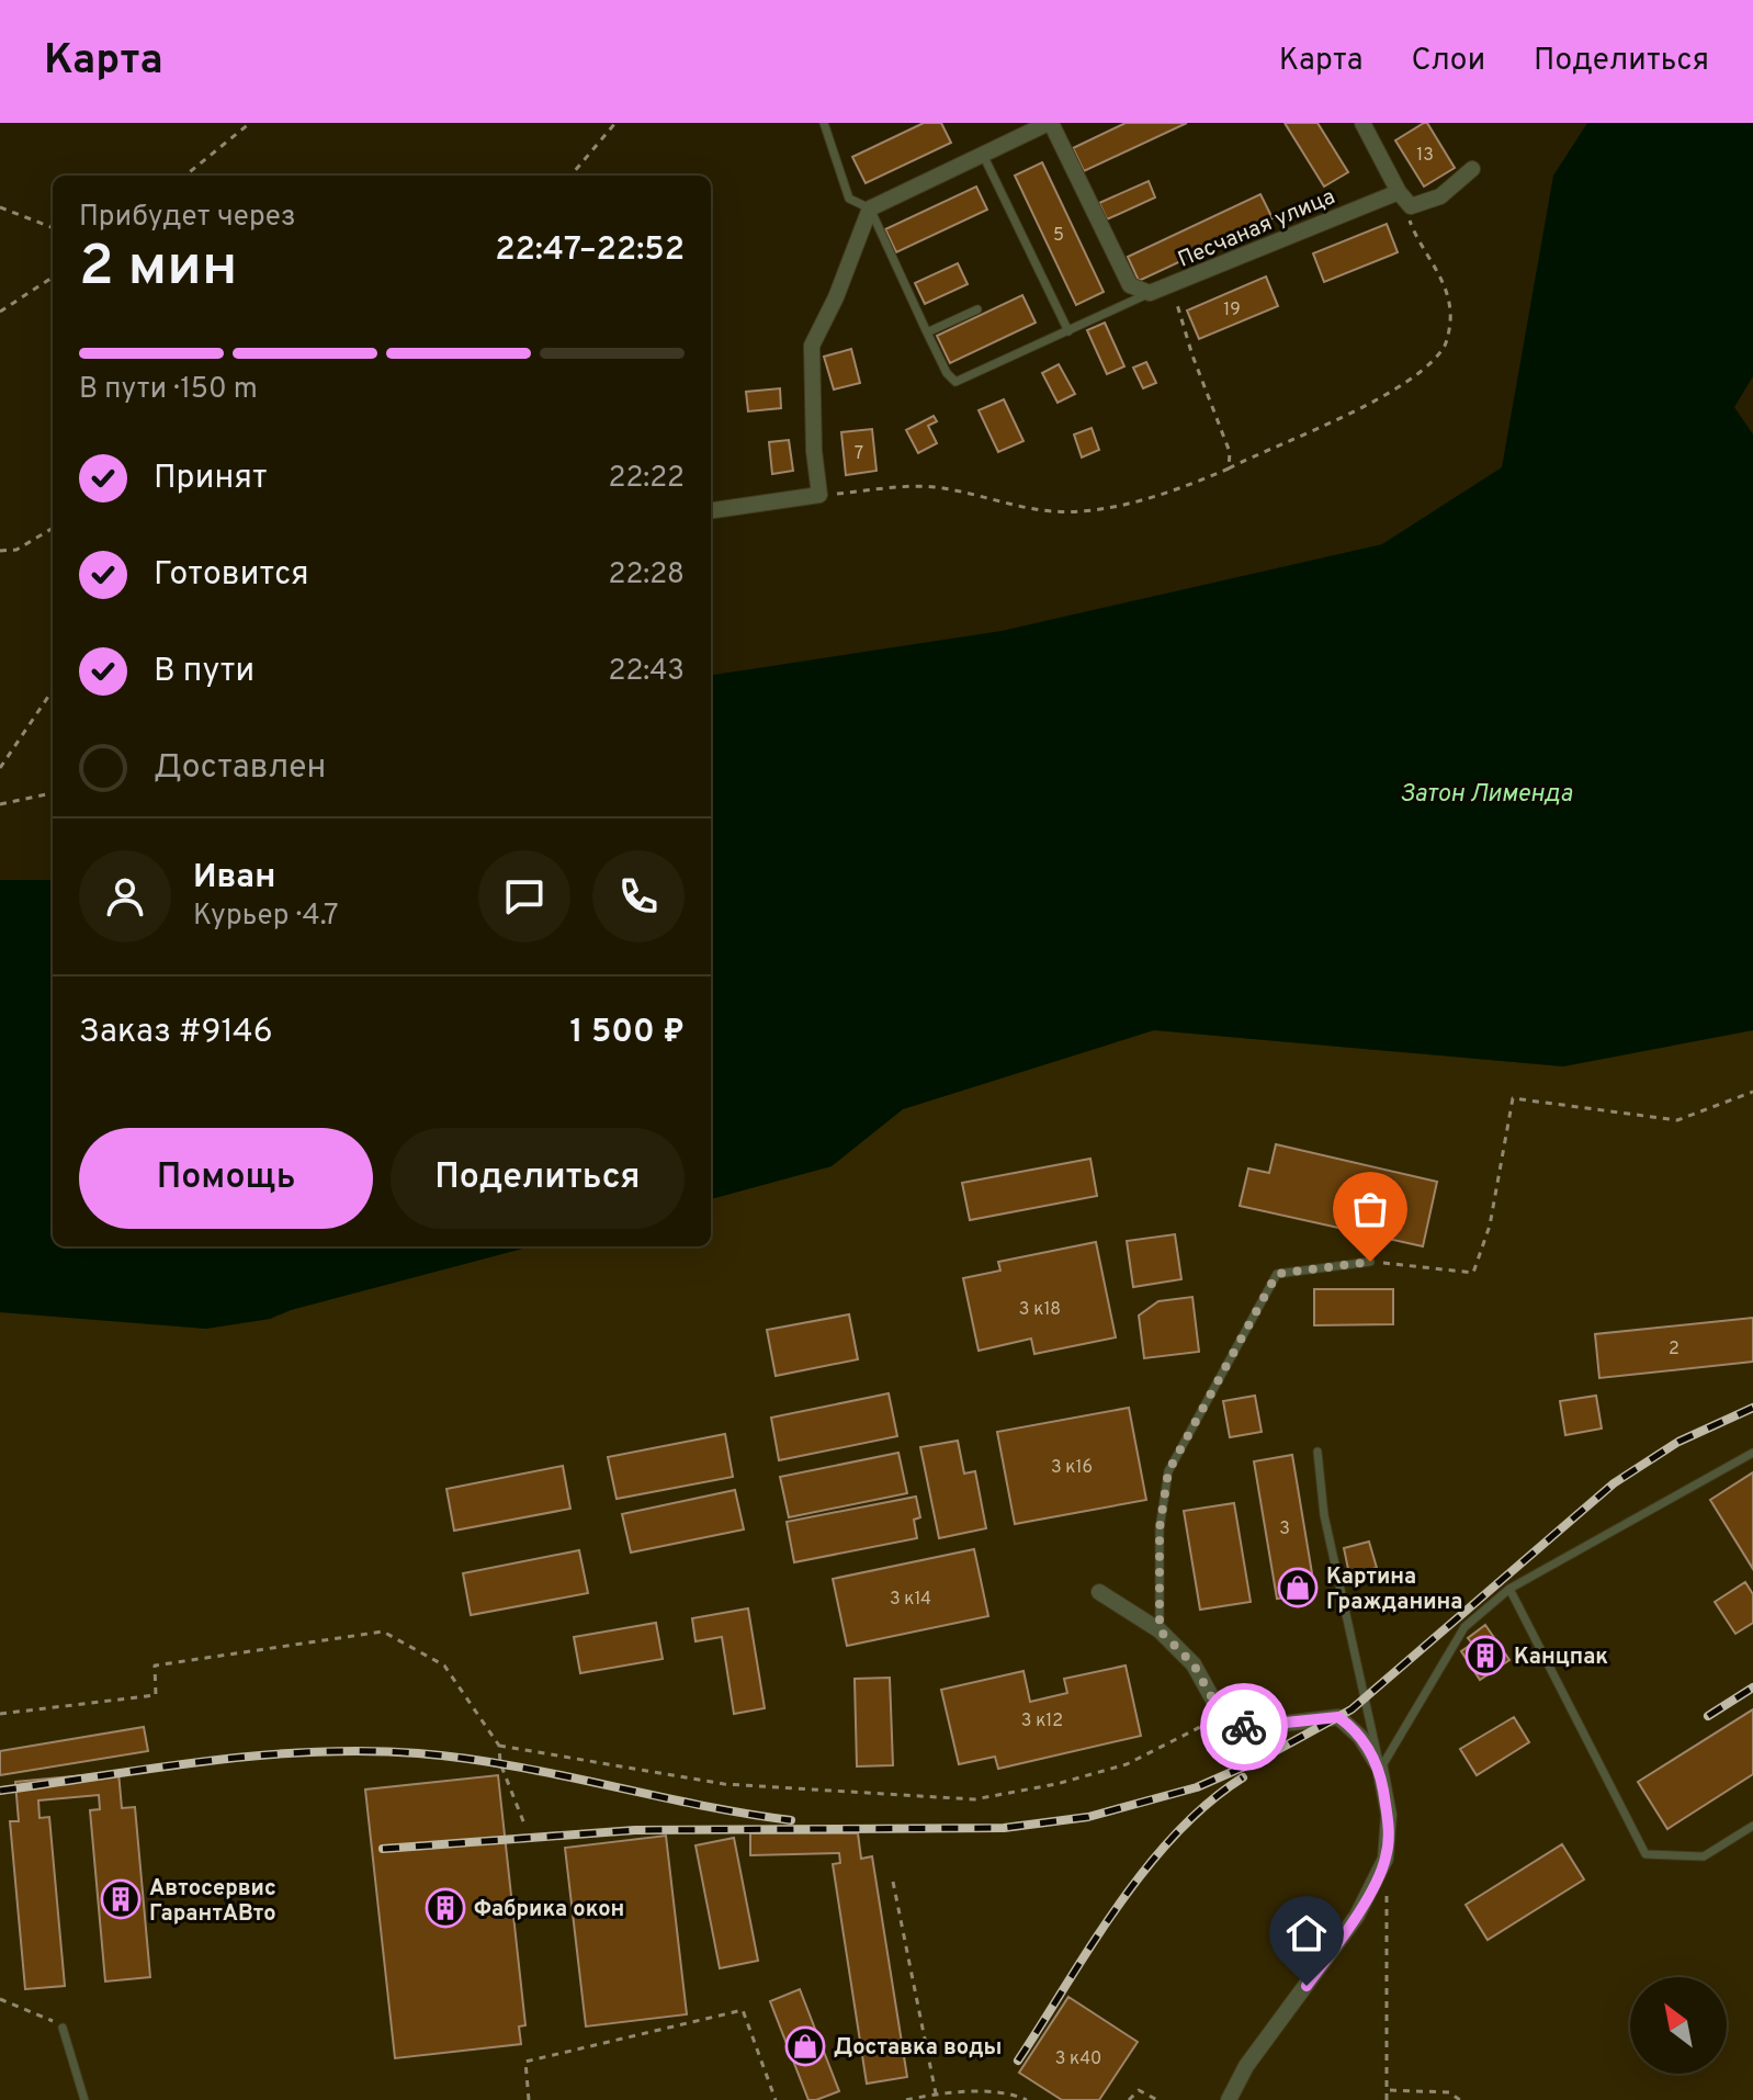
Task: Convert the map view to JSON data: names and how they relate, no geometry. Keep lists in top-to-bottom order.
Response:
{
  "streets": {
    "street": ["Песчаная улица"]
  },
  "water": ["Затон Лименда"],
  "places": {
    "shop": ["Картина Гражданина", "Доставка воды"],
    "building": ["Канцпак", "Автосервис ГарантАВто", "Фабрика окон"]
  },
  "house_numbers": [
    "13",
    "5",
    "19",
    "7",
    "3 к18",
    "2",
    "3 к16",
    "3",
    "3 к14",
    "3 к12",
    "3 к40"
  ],
  "north": "top left",
  "page": {
    "header": "Карта",
    "nav": ["Карта", "Слои", "Поделиться"],
    "heading": ["2 мин", "Прибудет через", "22:47–22:52"],
    "panel": [
      "Иван",
      "Курьер · 4.7",
      "Заказ #9146",
      "1 500 ₽"
    ],
    "bar": "В пути · 150 m",
    "list": [
      ["Принят", "22:22"],
      ["Готовится", "22:28"],
      ["В пути", "22:43"],
      "Доставлен"
    ],
    "buttons": ["Помощь", "Поделиться"]
  }
}
